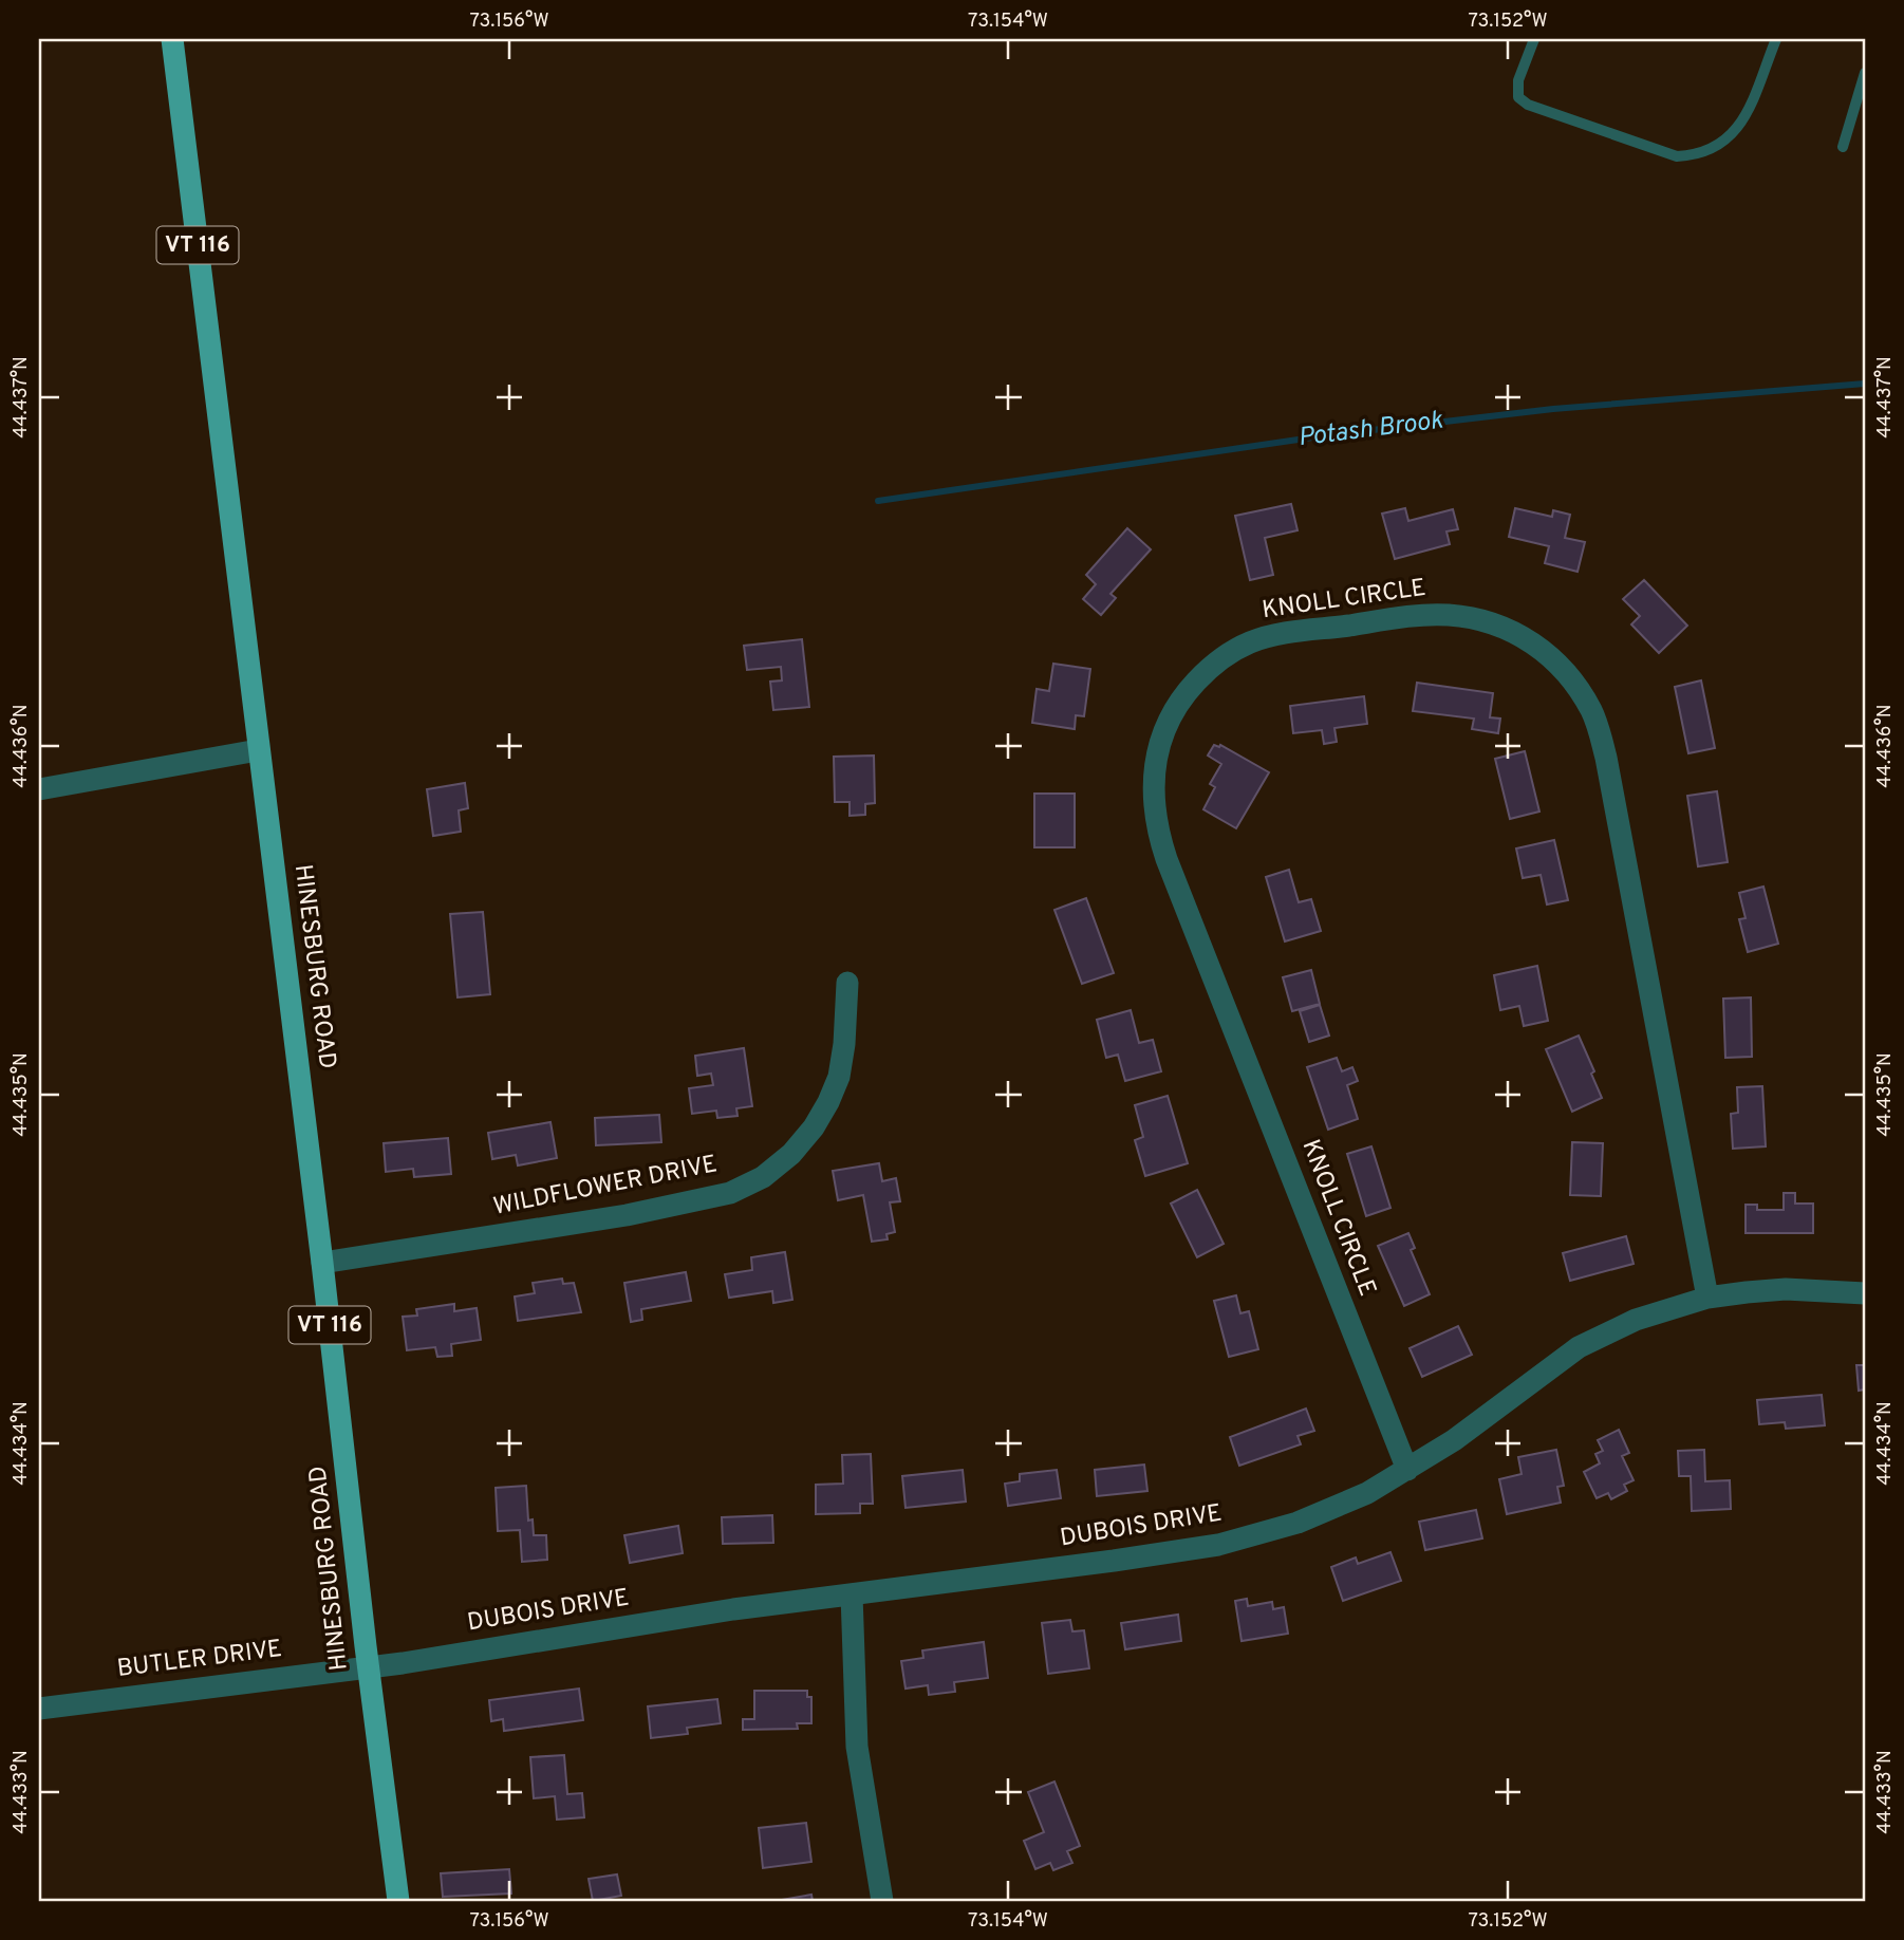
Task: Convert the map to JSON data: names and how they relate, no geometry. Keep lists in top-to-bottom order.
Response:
{
  "streets": {
    "main road": ["VT 116", "HINESBURG ROAD"],
    "street": [
      "KNOLL CIRCLE",
      "WILDFLOWER DRIVE",
      "DUBOIS DRIVE",
      "BUTLER DRIVE"
    ]
  },
  "crossings": [
    ["KNOLL CIRCLE", "DUBOIS DRIVE"],
    ["HINESBURG ROAD", "WILDFLOWER DRIVE"],
    ["HINESBURG ROAD", "DUBOIS DRIVE"],
    ["HINESBURG ROAD", "BUTLER DRIVE"],
    ["DUBOIS DRIVE", "BUTLER DRIVE"]
  ],
  "water": ["Potash Brook"],
  "coordinates": [
    "73.156°W",
    "73.154°W",
    "73.152°W",
    "44.437°N",
    "44.436°N",
    "44.435°N",
    "44.434°N",
    "44.433°N"
  ]
}
